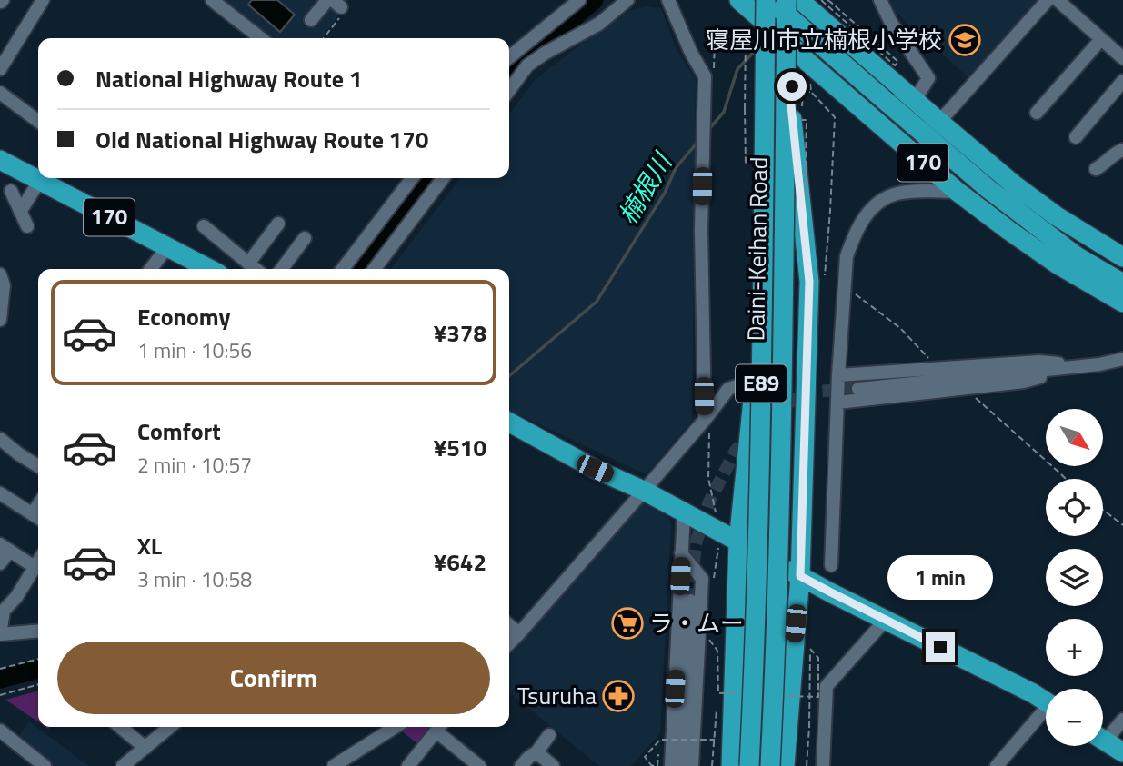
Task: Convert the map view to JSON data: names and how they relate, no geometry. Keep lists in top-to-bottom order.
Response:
{
  "streets": {
    "highway": ["170", "Daini-Keihan Road", "E89"]
  },
  "crossings": [
    ["170", "Daini-Keihan Road"]
  ],
  "water": ["楠根川"],
  "places": {
    "school or university": ["寝屋川市立楠根小学校"],
    "supermarket": ["ラ・ムー"],
    "pharmacy": ["Tsuruha"]
  },
  "north": "bottom right",
  "page": {
    "banner": ["National Highway Route 1", "Old National Highway Route 170"],
    "list": [
      {
        "name": "Economy",
        "note": "1 min · 10:56",
        "value": "¥378"
      },
      {
        "name": "Comfort",
        "note": "2 min · 10:57",
        "value": "¥510"
      },
      {
        "name": "XL",
        "note": "3 min · 10:58",
        "value": "¥642"
      }
    ],
    "map_buttons": ["+", "−"],
    "bubble": "1 min",
    "buttons": "Confirm"
  }
}
